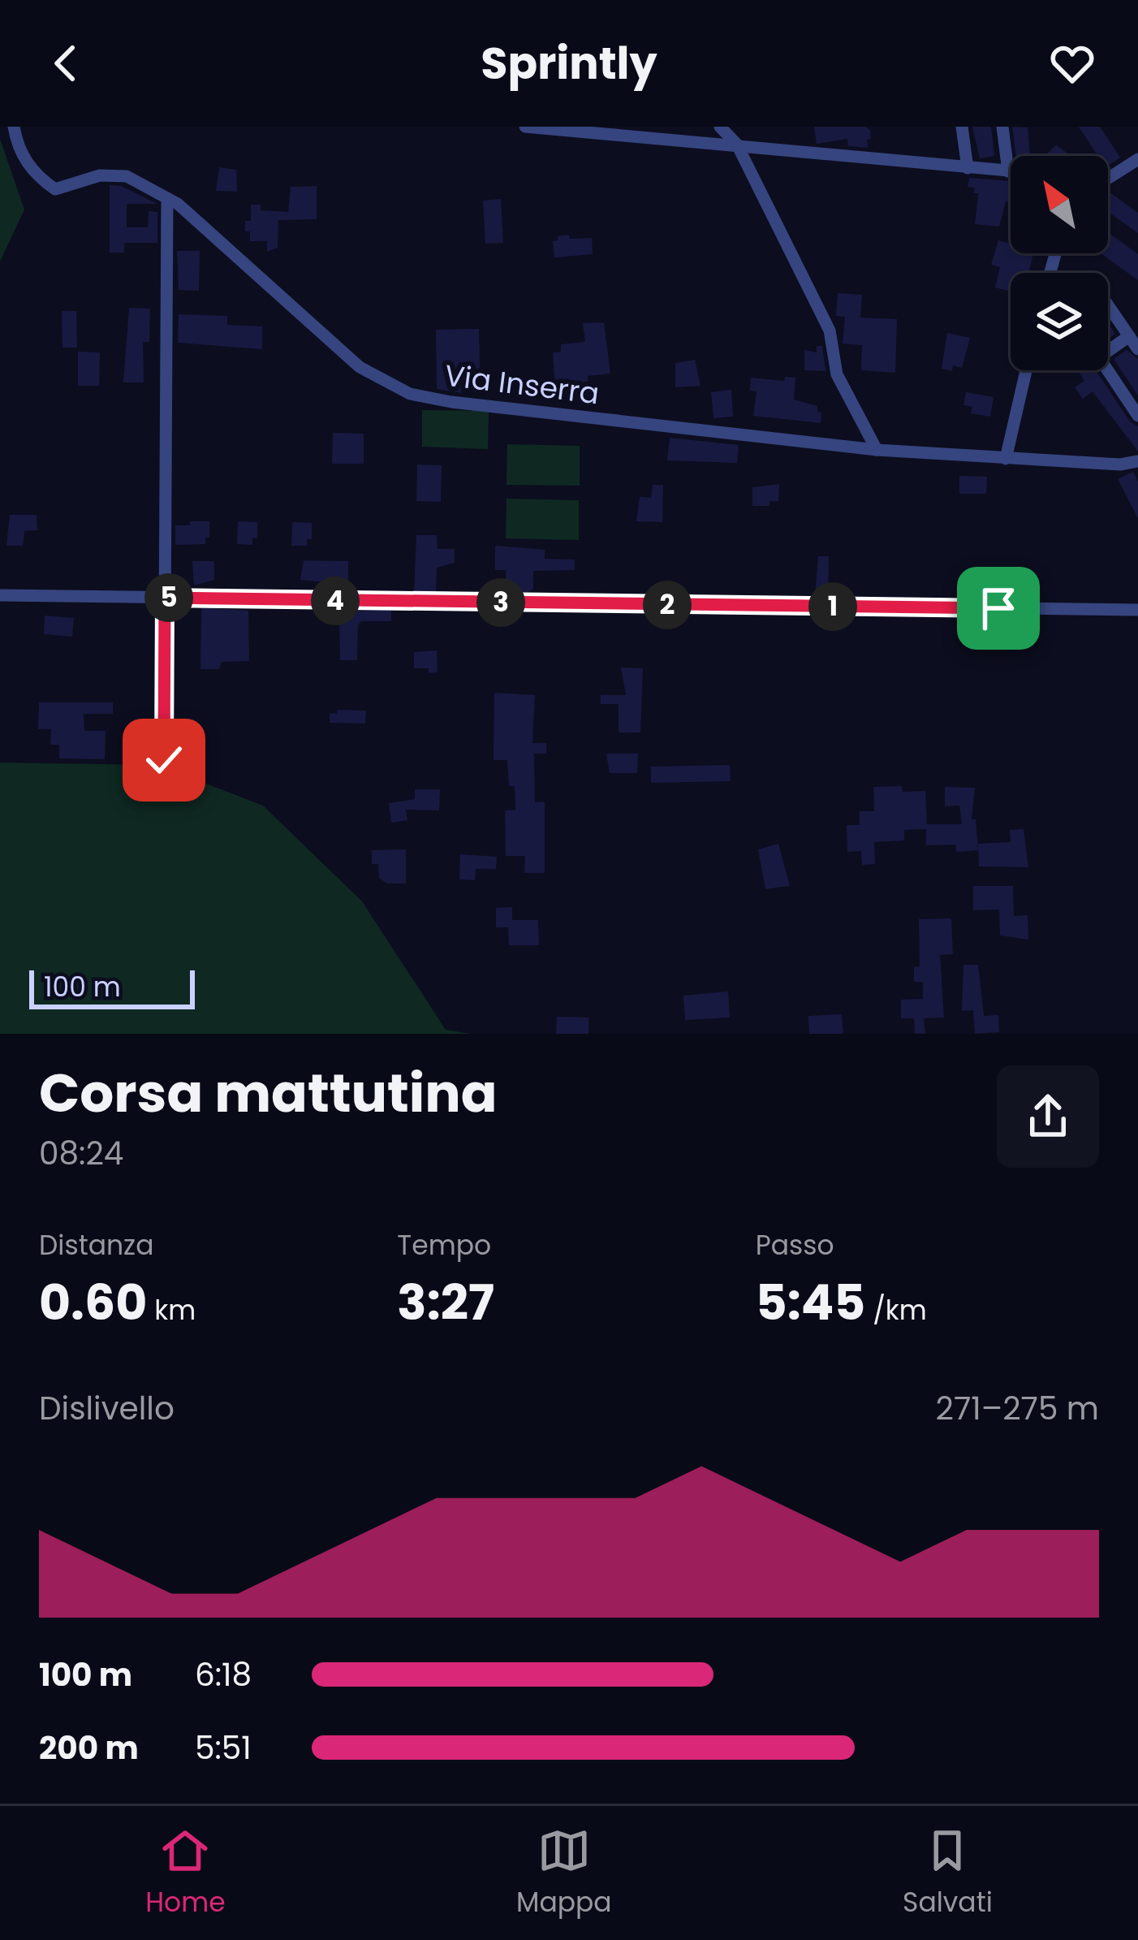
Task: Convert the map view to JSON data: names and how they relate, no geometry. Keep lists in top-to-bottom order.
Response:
{
  "streets": {
    "street": ["Via Inserra"]
  },
  "scale_bar": "100 m",
  "north": "top left",
  "page": {
    "header": "Sprintly",
    "pins": [
      "5",
      "4",
      "3",
      "2",
      "1"
    ],
    "scale": "100 m",
    "heading": ["Corsa mattutina", "08:24"],
    "stats": [
      ["Distanza", "0.60 km"],
      ["Tempo", "3:27"],
      ["Passo", "5:45 /km"]
    ],
    "chart": ["Dislivello", "271–275 m"],
    "list": [
      {
        "name": "100 m",
        "note": "6:18"
      },
      {
        "name": "200 m",
        "note": "5:51"
      }
    ],
    "tabs": ["Home", "Mappa", "Salvati"]
  }
}
